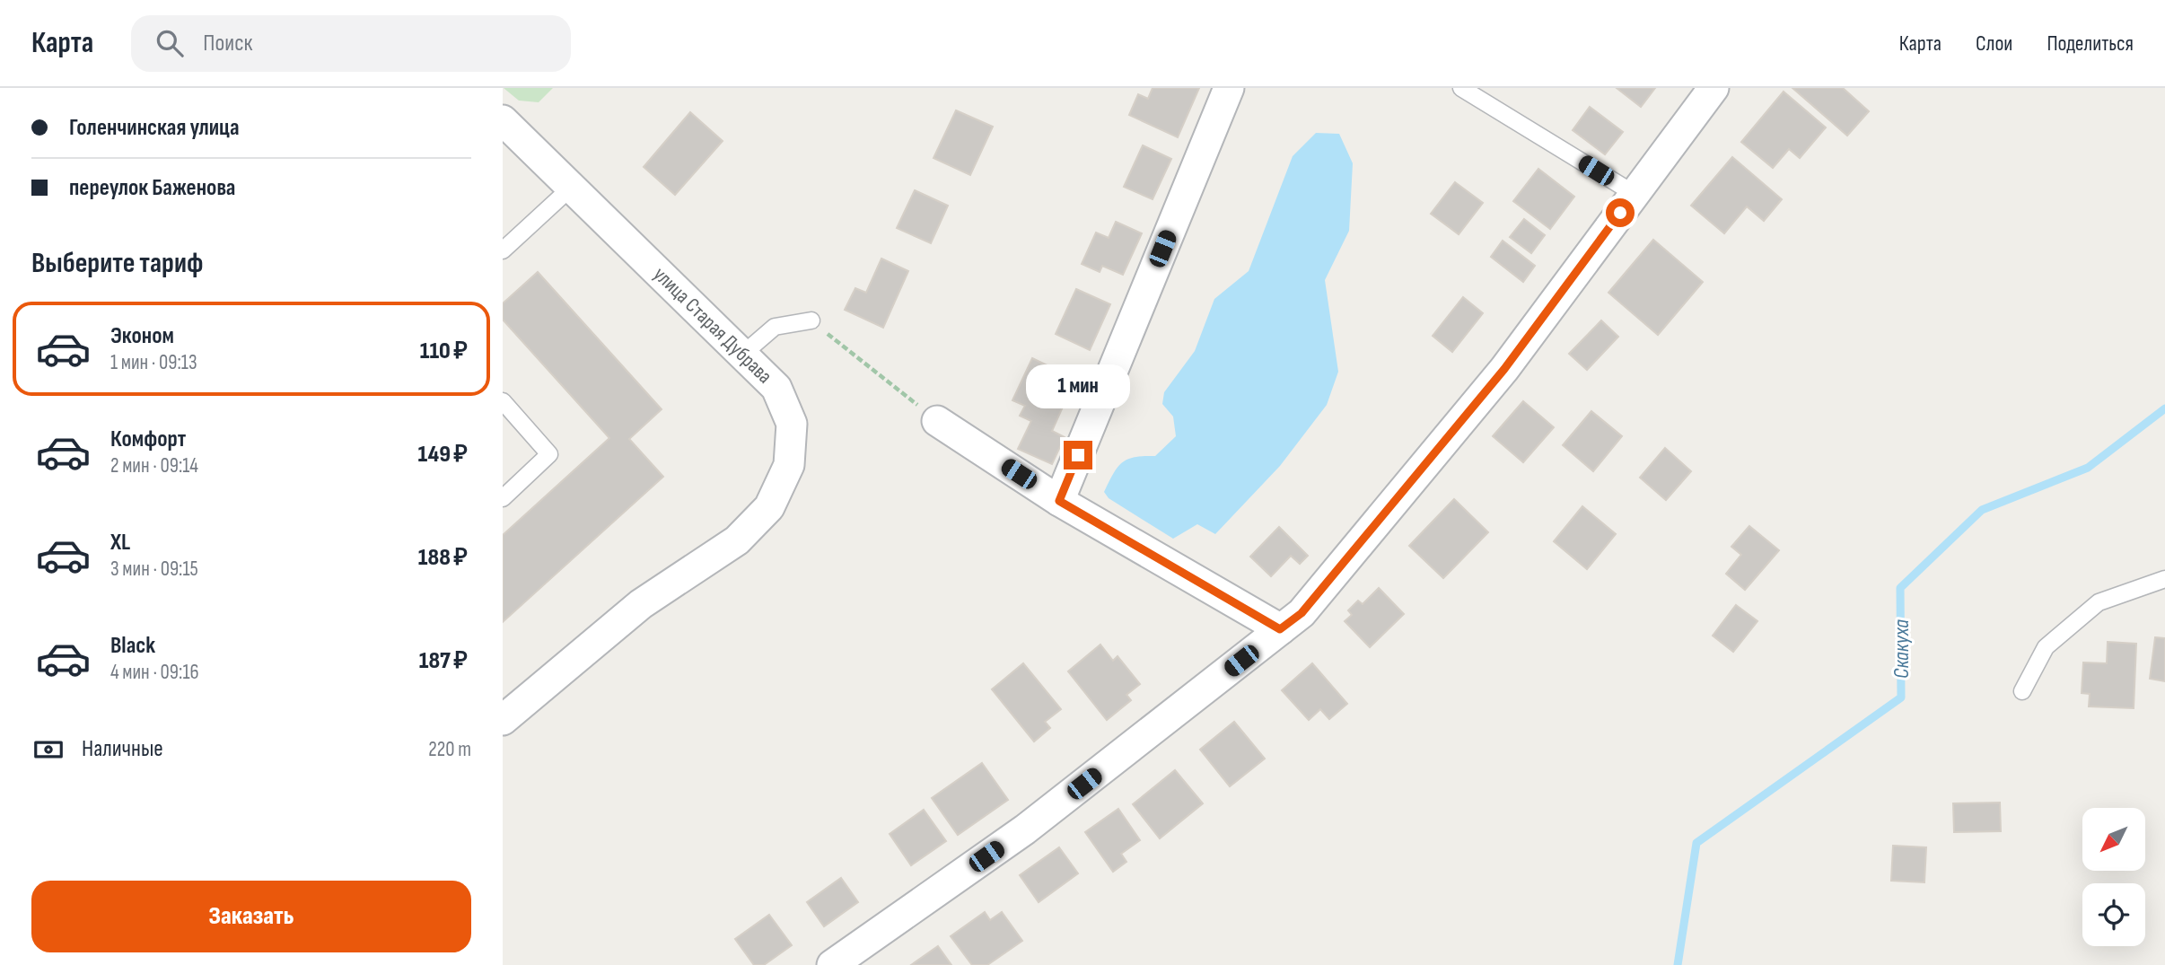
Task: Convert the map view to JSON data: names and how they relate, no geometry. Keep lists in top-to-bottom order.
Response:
{
  "streets": {
    "street": ["улица Старая Дубрава"]
  },
  "water": ["Скакуха"],
  "north": "bottom left",
  "page": {
    "header": "Карта",
    "search": "Поиск",
    "nav": ["Карта", "Слои", "Поделиться"],
    "banner": ["Голенчинская улица", "переулок Баженова"],
    "heading": "Выберите тариф",
    "list": [
      {
        "name": "Эконом",
        "note": "1 мин · 09:13",
        "value": "110 ₽"
      },
      {
        "name": "Комфорт",
        "note": "2 мин · 09:14",
        "value": "149 ₽"
      },
      {
        "name": "XL",
        "note": "3 мин · 09:15",
        "value": "188 ₽"
      },
      {
        "name": "Black",
        "note": "4 мин · 09:16",
        "value": "187 ₽"
      }
    ],
    "bubble": "1 мин",
    "pay": ["Наличные", "220 m"],
    "buttons": "Заказать"
  }
}
